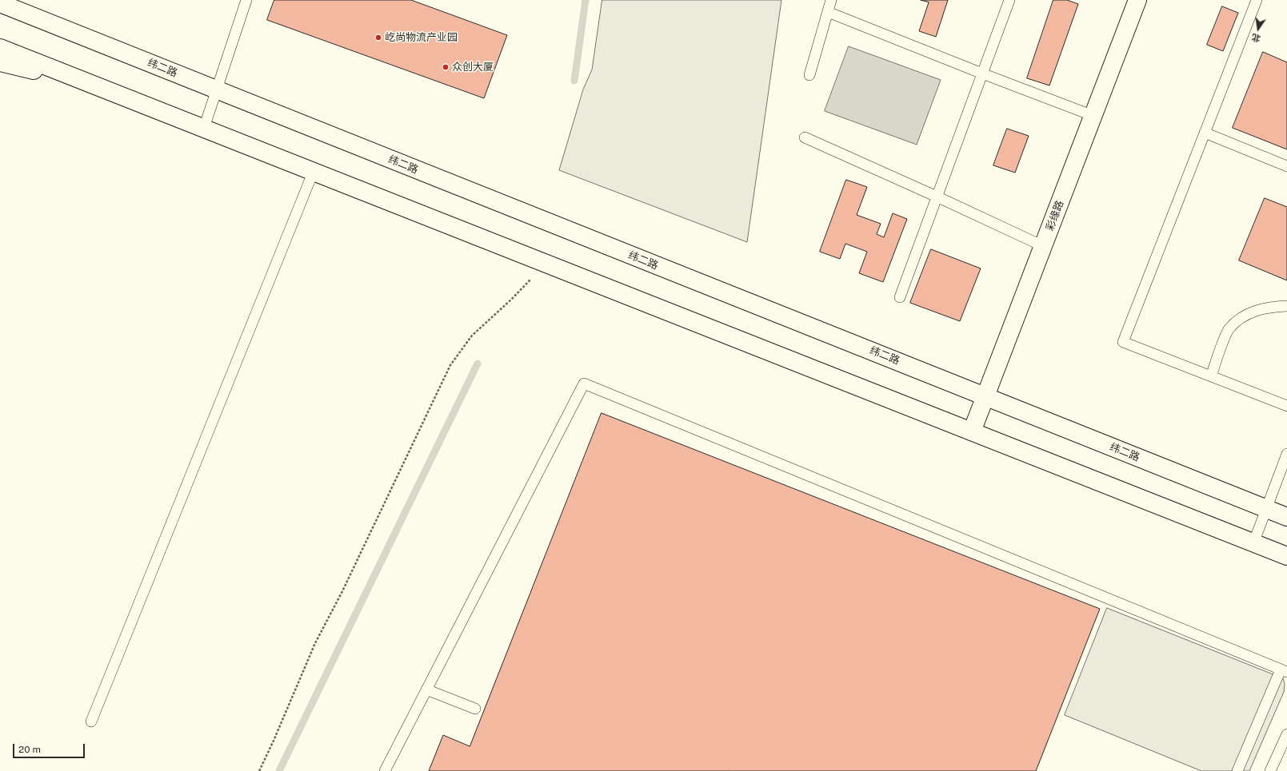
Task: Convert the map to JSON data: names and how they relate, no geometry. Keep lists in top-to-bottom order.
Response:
{
  "streets": {
    "street": ["纬二路", "彩缘路"]
  },
  "crossings": [
    ["纬二路", "彩缘路"]
  ],
  "places": ["屹尚物流产业园", "众创大厦"],
  "scale_bar": "20 m",
  "north": "bottom"
}
